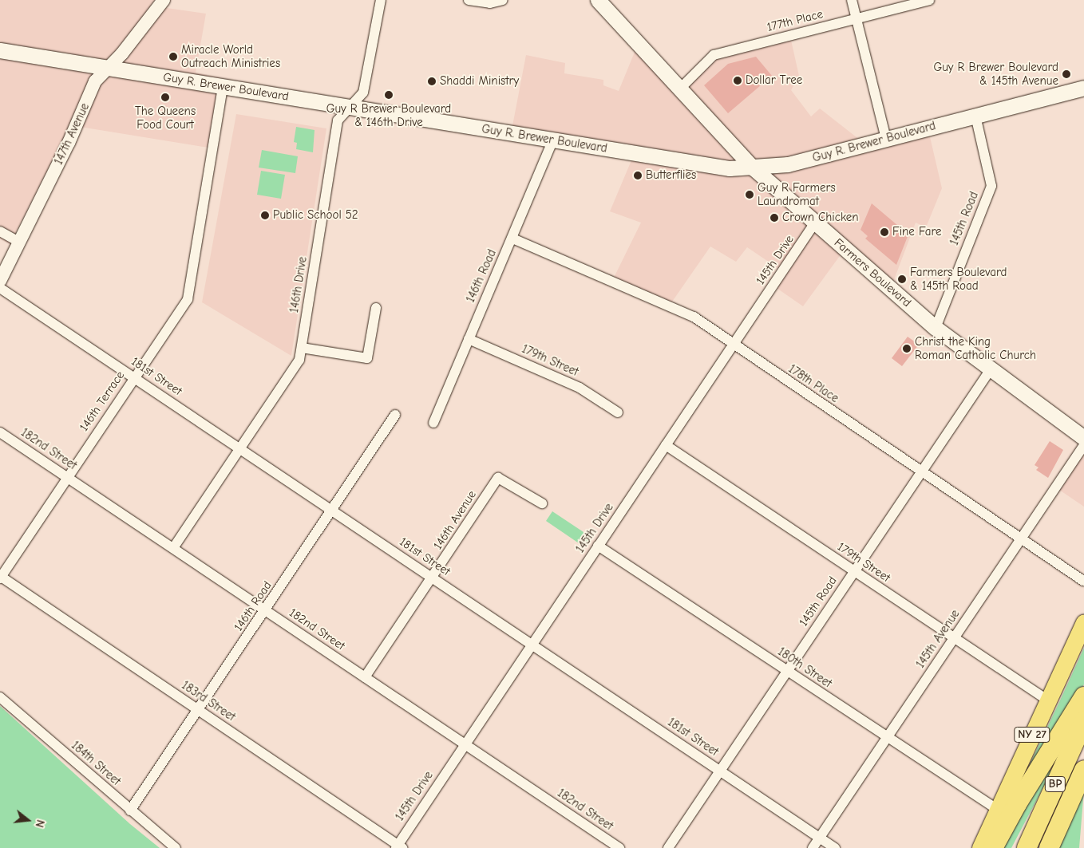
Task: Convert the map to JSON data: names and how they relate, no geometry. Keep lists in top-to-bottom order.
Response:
{
  "streets": {
    "highway": ["BP"],
    "main road": ["Guy R. Brewer Boulevard", "Farmers Boulevard", "NY 27"],
    "street": [
      "177th Place",
      "147th Avenue",
      "145th Road",
      "145th Drive",
      "146th Road",
      "146th Drive",
      "179th Street",
      "181st Street",
      "178th Place",
      "146th Terrace",
      "182nd Street",
      "146th Avenue",
      "145th Avenue",
      "180th Street",
      "183rd Street",
      "184th Street"
    ]
  },
  "crossings": [
    ["177th Place", "Farmers Boulevard"],
    ["Guy R. Brewer Boulevard", "147th Avenue"],
    ["Guy R. Brewer Boulevard", "145th Road"],
    ["Guy R. Brewer Boulevard", "Farmers Boulevard"],
    ["Guy R. Brewer Boulevard", "146th Road"],
    ["Guy R. Brewer Boulevard", "146th Drive"],
    ["Guy R. Brewer Boulevard", "146th Terrace"],
    ["145th Road", "Farmers Boulevard"],
    ["145th Road", "179th Street"],
    ["145th Road", "181st Street"],
    ["145th Road", "178th Place"],
    ["145th Road", "180th Street"],
    ["145th Drive", "Farmers Boulevard"],
    ["145th Drive", "179th Street"],
    ["145th Drive", "181st Street"],
    ["145th Drive", "178th Place"],
    ["145th Drive", "182nd Street"],
    ["145th Drive", "180th Street"],
    ["145th Drive", "183rd Street"],
    ["146th Road", "179th Street"],
    ["146th Road", "181st Street"],
    ["146th Road", "178th Place"],
    ["146th Road", "182nd Street"],
    ["146th Road", "183rd Street"],
    ["146th Road", "184th Street"],
    ["146th Drive", "181st Street"],
    ["146th Drive", "182nd Street"],
    ["179th Street", "145th Avenue"],
    ["179th Street", "NY 27"],
    ["181st Street", "146th Terrace"],
    ["181st Street", "146th Avenue"],
    ["181st Street", "145th Avenue"],
    ["178th Place", "145th Avenue"],
    ["146th Terrace", "182nd Street"],
    ["146th Terrace", "183rd Street"],
    ["182nd Street", "146th Avenue"],
    ["145th Avenue", "180th Street"],
    ["180th Street", "NY 27"]
  ],
  "places": [
    "Miracle World Outreach Ministries",
    "Guy R Brewer Boulevard & 145th Avenue",
    "Dollar Tree",
    "Shaddi Ministry",
    "Guy R Brewer Boulevard & 146th Drive",
    "The Queens Food Court",
    "Butterflies",
    "Guy R Farmers Laundromat",
    "Public School 52",
    "Crown Chicken",
    "Fine Fare",
    "Farmers Boulevard & 145th Road",
    "Christ the King Roman Catholic Church"
  ],
  "north": "right"
}
